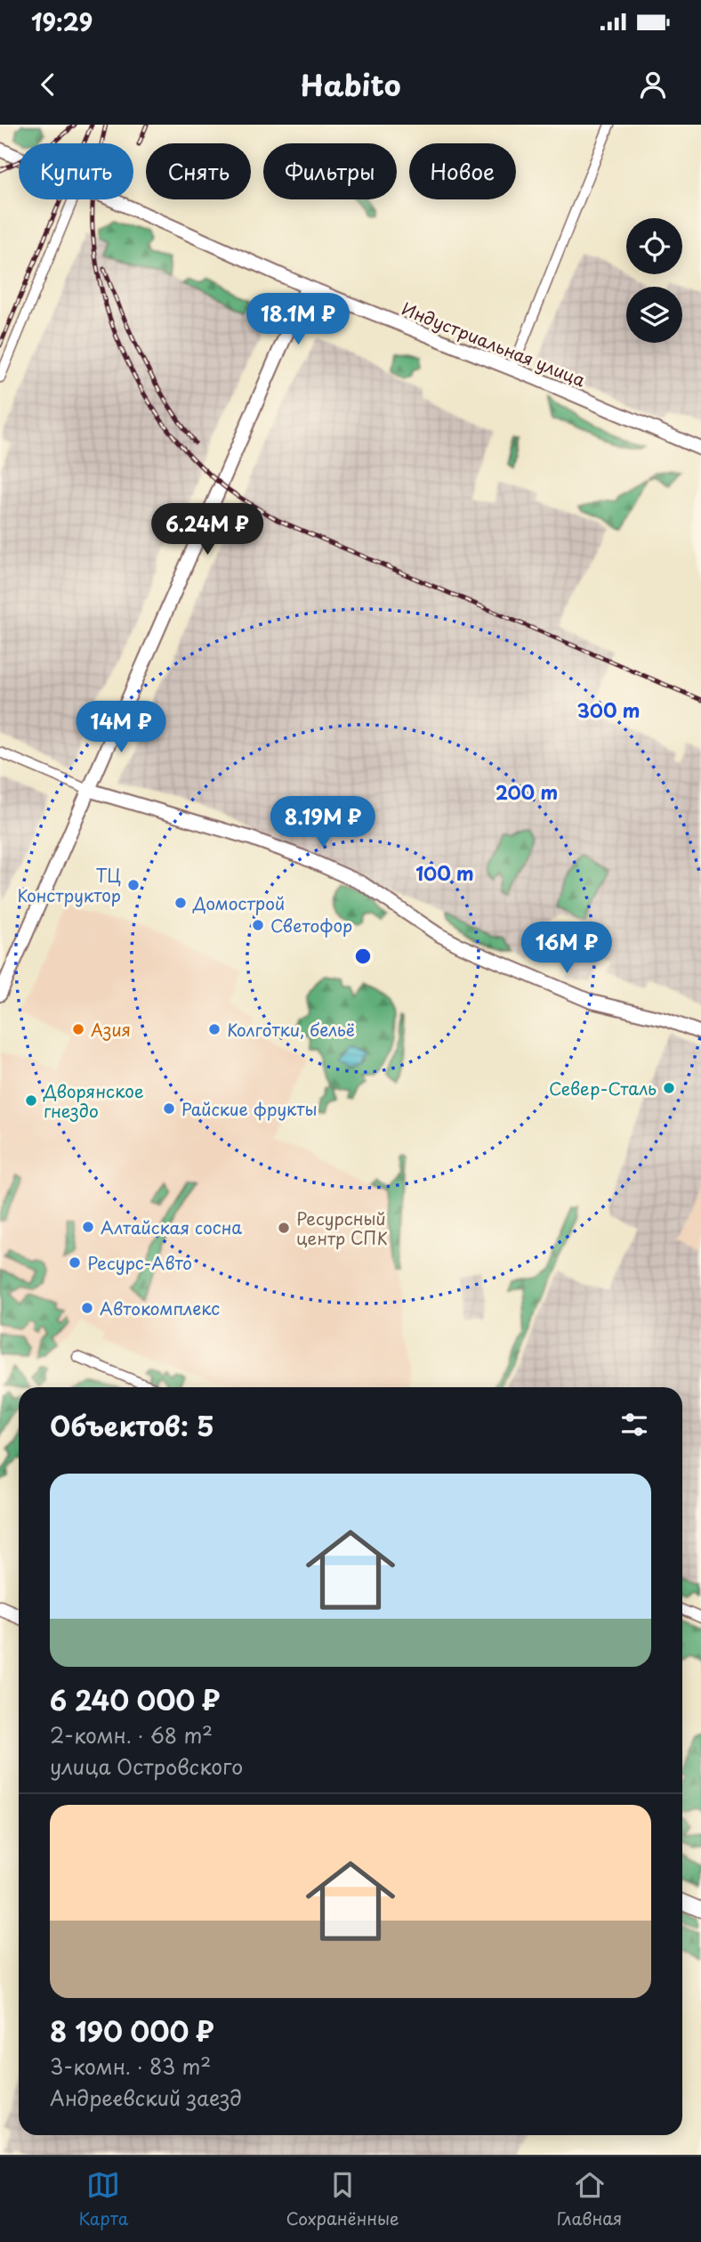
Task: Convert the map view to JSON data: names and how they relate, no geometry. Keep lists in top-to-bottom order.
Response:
{
  "streets": {
    "main road": ["Индустриальная улица"]
  },
  "places": [
    "ТЦ Конструктор",
    "Домострой",
    "Светофор",
    "Азия",
    "Колготки, бельё",
    "Север-Сталь",
    "Дворянское гнездо",
    "Райские фрукты",
    "Алтайская сосна",
    "Ресурсный центр СПК",
    "Ресурс-Авто",
    "Автокомплекс"
  ],
  "page": {
    "status": "19:29",
    "header": "Habito",
    "chip": [
      "Купить",
      "Снять",
      "Фильтры",
      "Новое"
    ],
    "price": [
      "18.1M ₽",
      "6.24M ₽",
      "14M ₽",
      "8.19M ₽",
      "16M ₽"
    ],
    "heading": "Объектов: 5",
    "list": [
      {
        "name": "6 240 000 ₽",
        "note": "2-комн. · 68 m² · улица Островского"
      },
      {
        "name": "8 190 000 ₽",
        "note": "3-комн. · 83 m² · Андреевский заезд"
      }
    ],
    "tabs": ["Карта", "Сохранённые", "Главная"]
  },
  "rings": ["300 m", "200 m", "100 m"]
}
